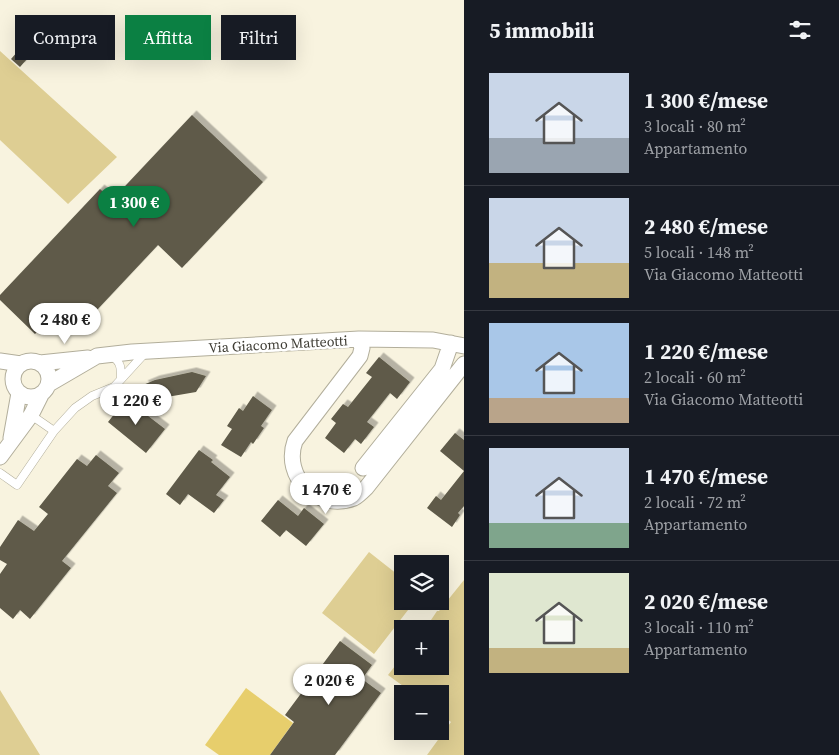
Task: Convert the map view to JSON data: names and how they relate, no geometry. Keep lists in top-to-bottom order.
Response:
{
  "streets": {
    "street": ["Via Giacomo Matteotti"]
  },
  "page": {
    "heading": "5 immobili",
    "chip": ["Compra", "Affitta", "Filtri"],
    "list": [
      {
        "name": "1 300 €/mese",
        "note": "3 locali · 80 m² · Appartamento"
      },
      {
        "name": "2 480 €/mese",
        "note": "5 locali · 148 m² · Via Giacomo Matteotti"
      },
      {
        "name": "1 220 €/mese",
        "note": "2 locali · 60 m² · Via Giacomo Matteotti"
      },
      {
        "name": "1 470 €/mese",
        "note": "2 locali · 72 m² · Appartamento"
      },
      {
        "name": "2 020 €/mese",
        "note": "3 locali · 110 m² · Appartamento"
      }
    ],
    "price": [
      "1 300 €",
      "2 480 €",
      "1 220 €",
      "1 470 €",
      "2 020 €"
    ],
    "map_buttons": ["+", "−"]
  }
}
